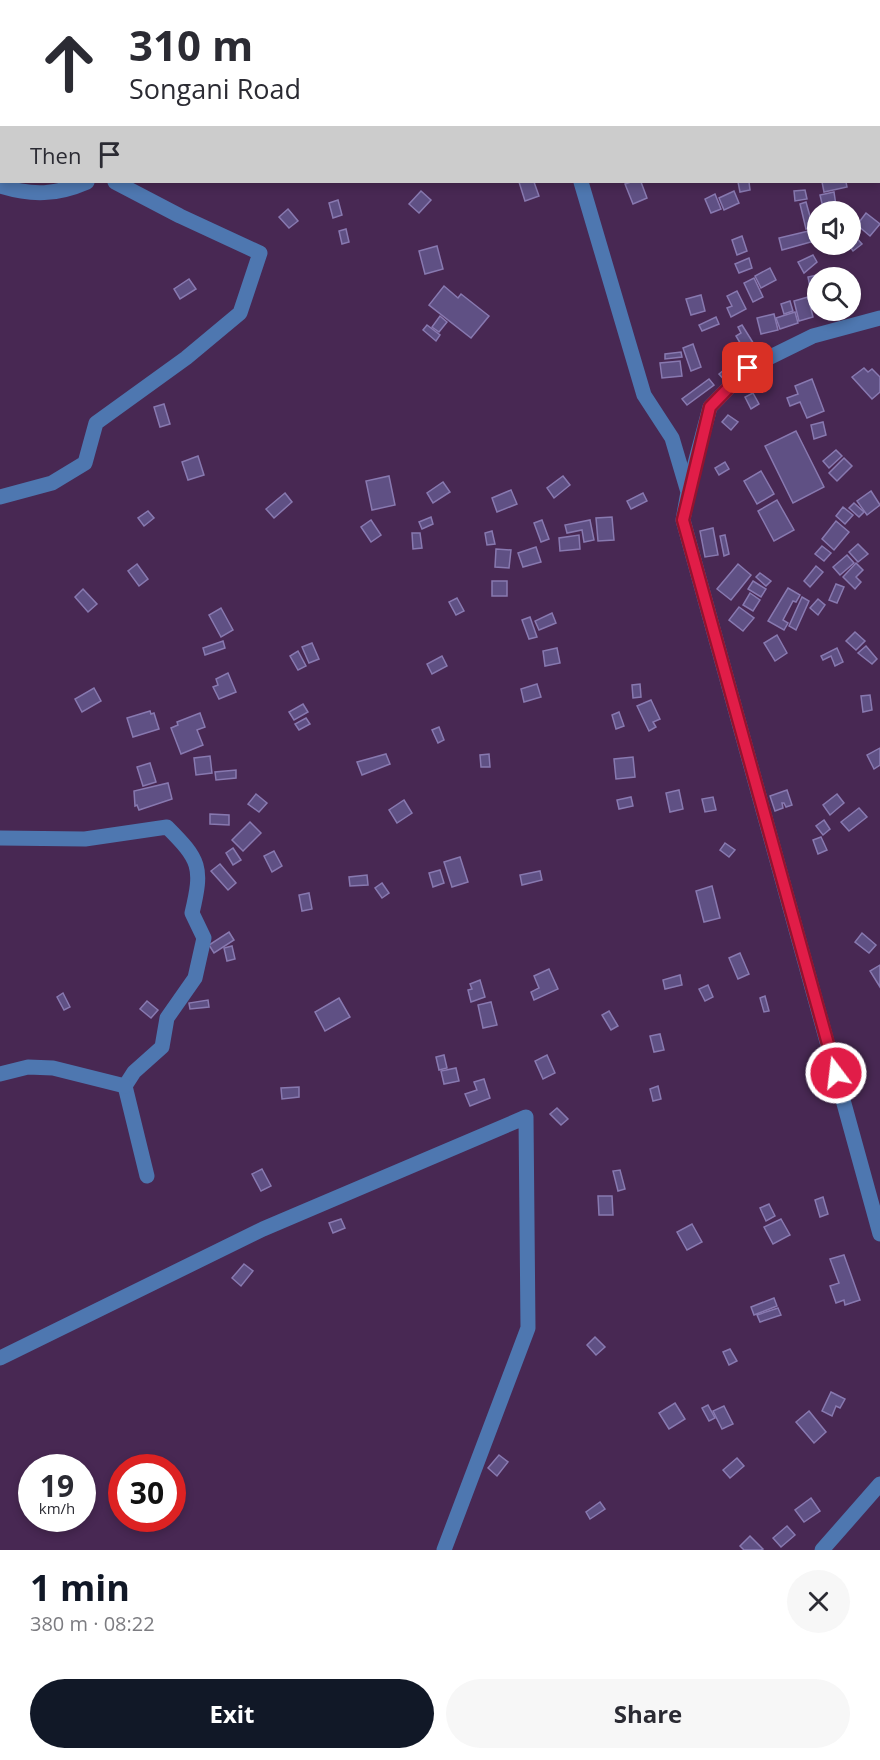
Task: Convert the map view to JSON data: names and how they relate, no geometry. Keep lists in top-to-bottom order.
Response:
{
  "page": {
    "turn": ["310 m", "Songani Road"],
    "then": "Then",
    "speed": "19 km/h",
    "limit": "30",
    "heading": ["1 min", "380 m · 08:22"],
    "buttons": ["Exit", "Share"]
  }
}
